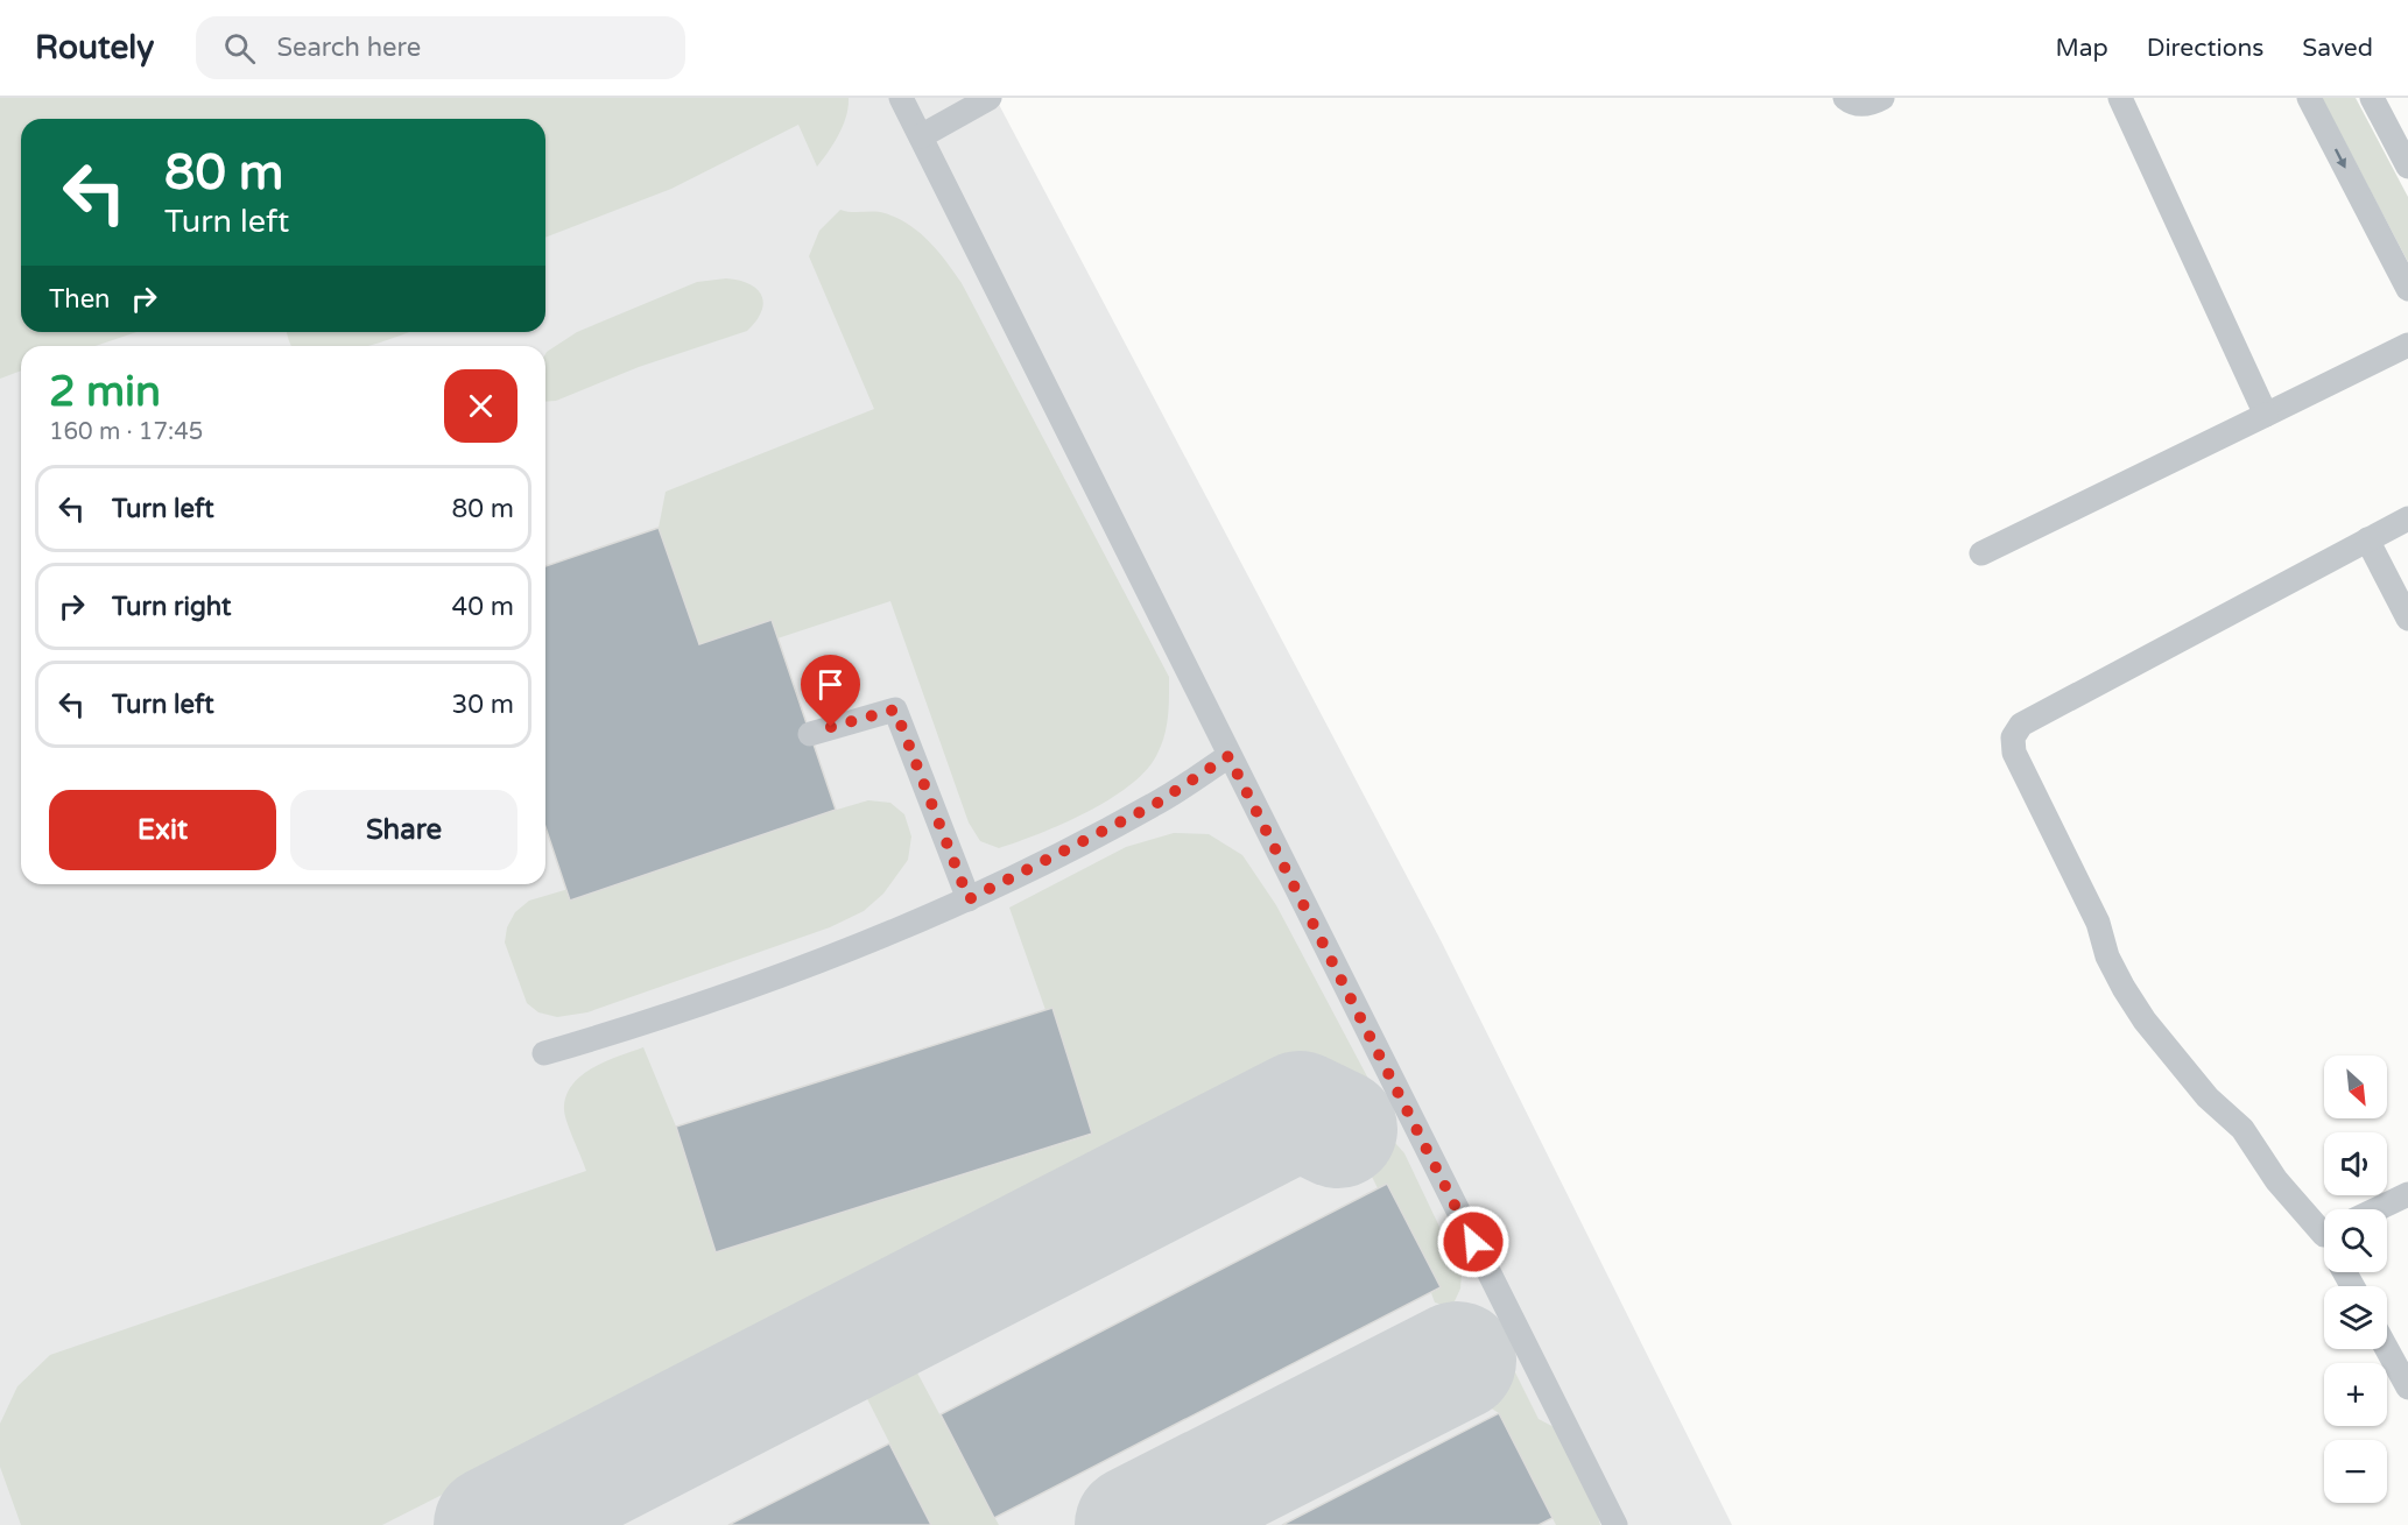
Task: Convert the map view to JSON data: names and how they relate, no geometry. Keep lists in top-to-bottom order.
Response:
{
  "north": "bottom right",
  "page": {
    "header": "Routely",
    "search": "Search here",
    "nav": ["Map", "Directions", "Saved"],
    "turn": ["80 m", "Turn left"],
    "then": "Then",
    "heading": ["2 min", "160 m · 17:45"],
    "list": [
      {
        "name": "Turn left",
        "value": "80 m"
      },
      {
        "name": "Turn right",
        "value": "40 m"
      },
      {
        "name": "Turn left",
        "value": "30 m"
      }
    ],
    "buttons": ["Exit", "Share"],
    "map_buttons": ["+", "−"]
  }
}
